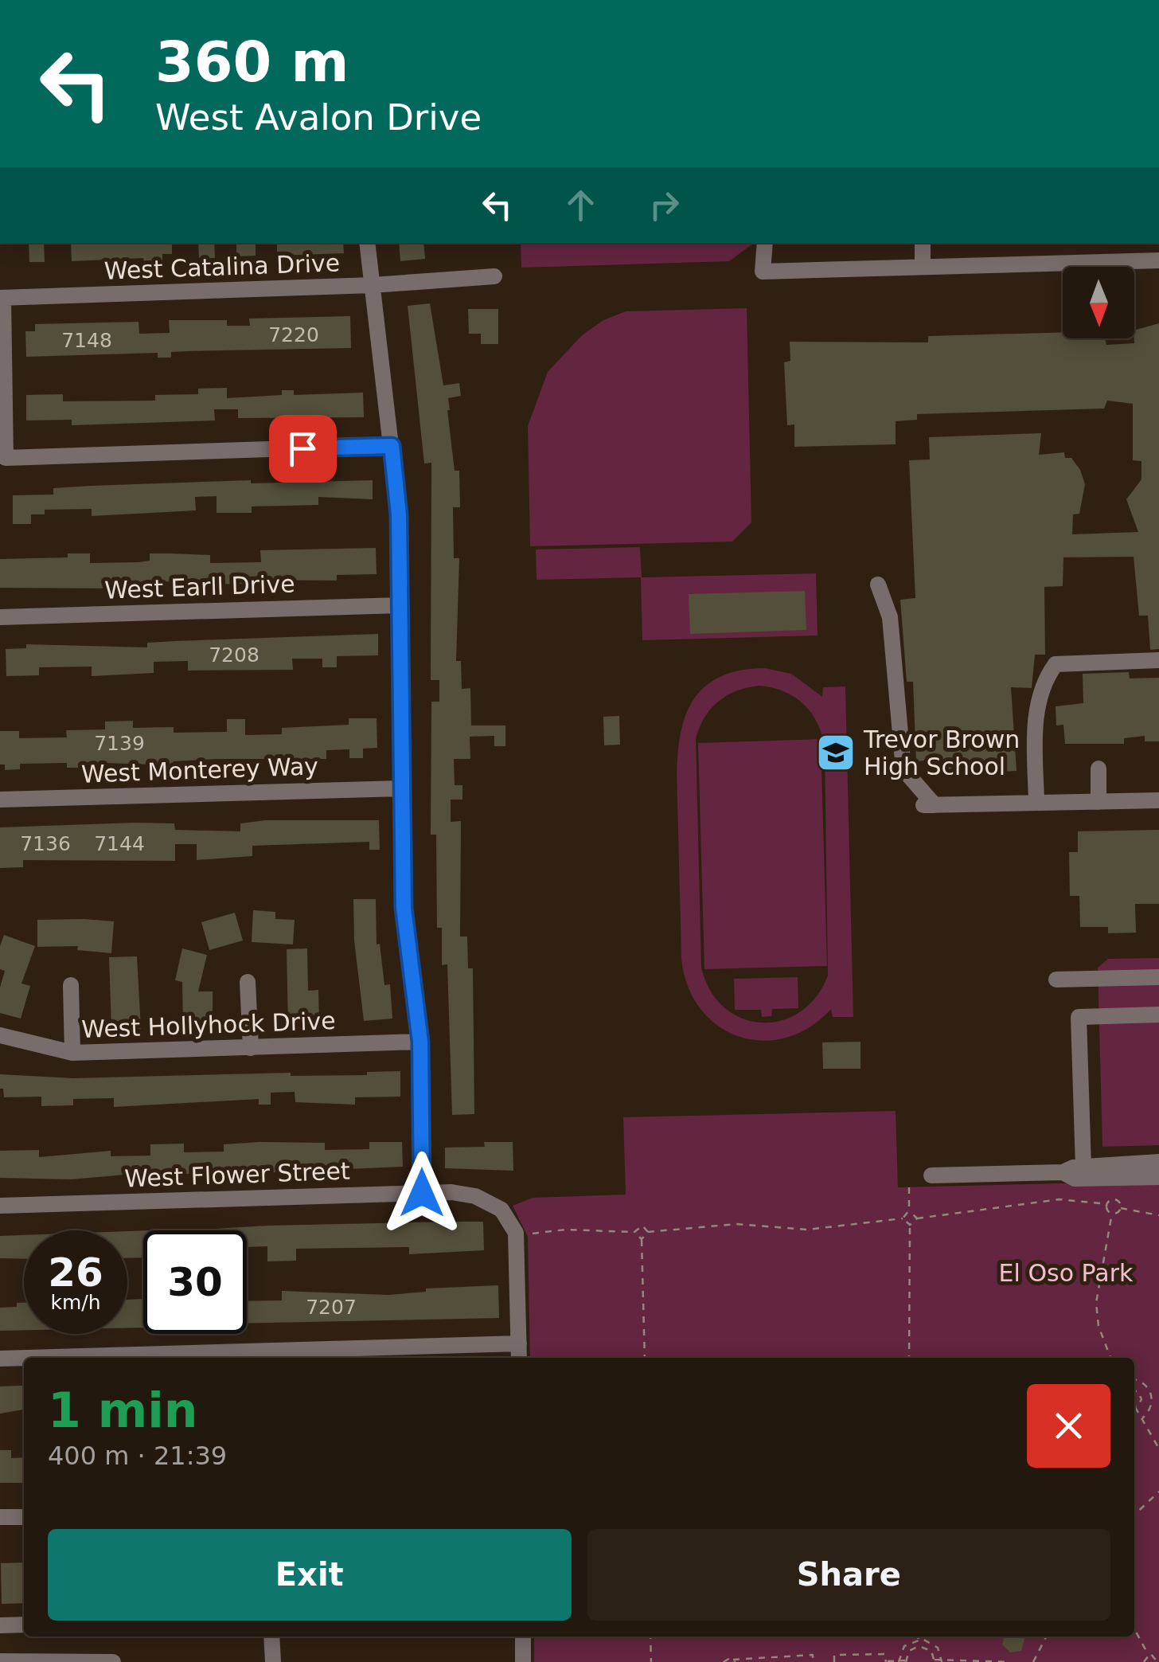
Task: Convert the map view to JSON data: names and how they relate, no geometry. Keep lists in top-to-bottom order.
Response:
{
  "streets": {
    "street": [
      "West Catalina Drive",
      "West Earll Drive",
      "West Monterey Way",
      "West Hollyhock Drive",
      "West Flower Street"
    ]
  },
  "parks": ["El Oso Park"],
  "places": {
    "school or university": ["Trevor Brown High School"]
  },
  "house_numbers": [
    "7220",
    "7148",
    "7208",
    "7139",
    "7136",
    "7144",
    "7207"
  ],
  "north": "bottom",
  "page": {
    "turn": ["360 m", "West Avalon Drive"],
    "speed": "26 km/h",
    "limit": "30",
    "heading": ["1 min", "400 m · 21:39"],
    "buttons": ["Exit", "Share"]
  }
}
